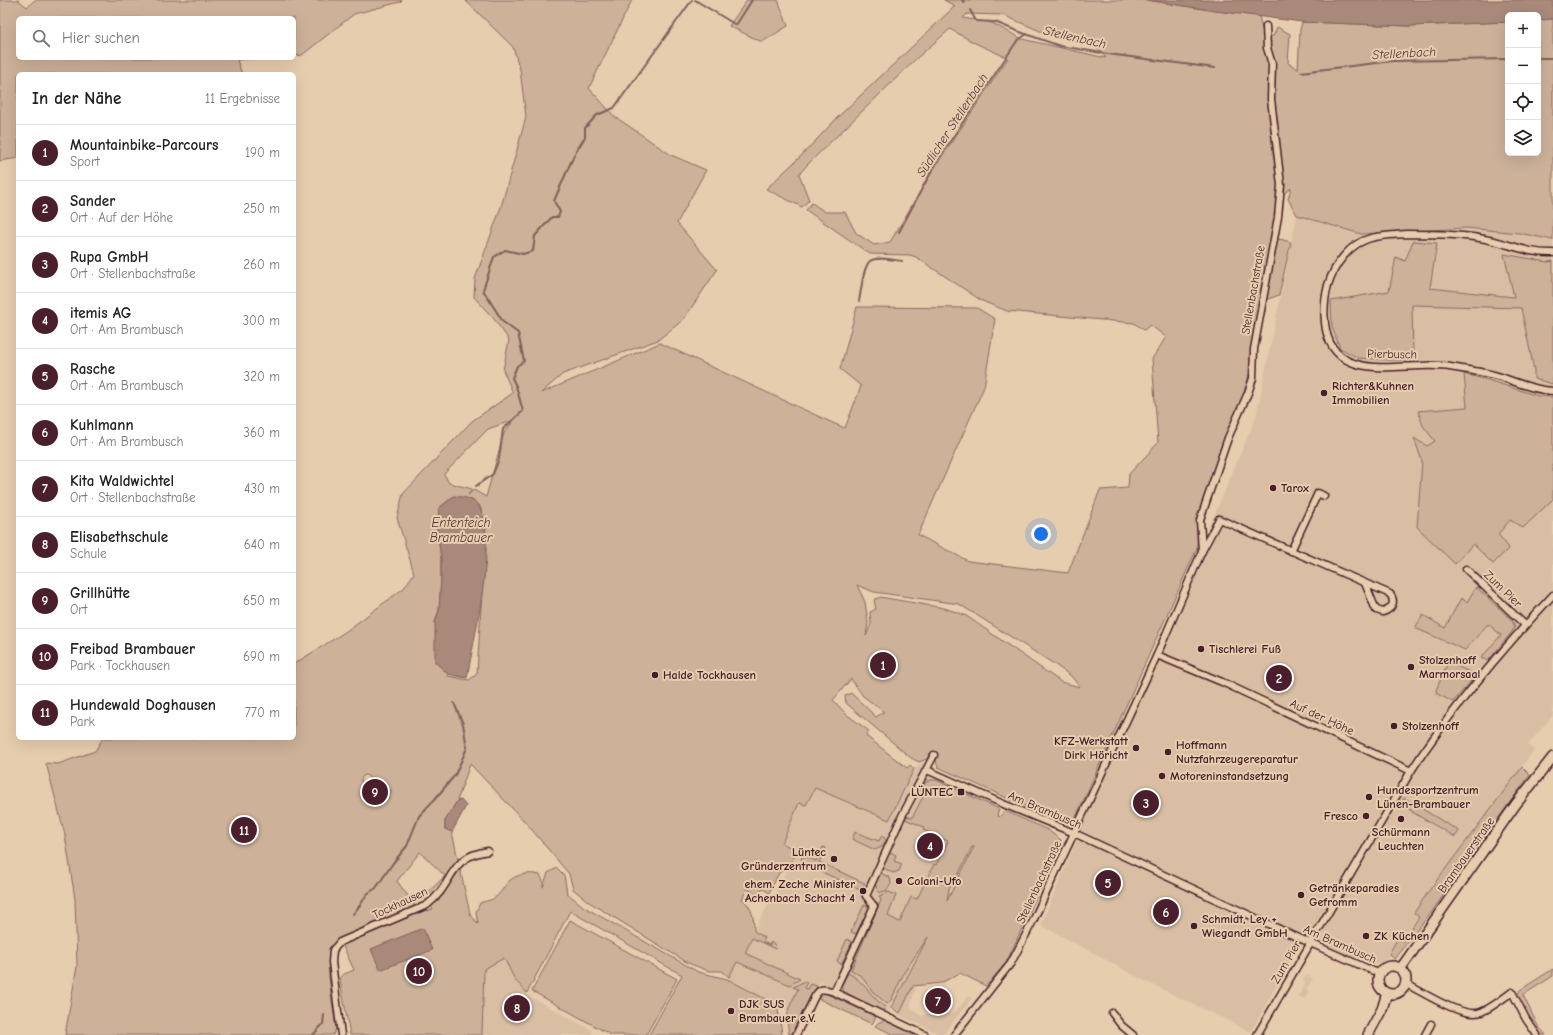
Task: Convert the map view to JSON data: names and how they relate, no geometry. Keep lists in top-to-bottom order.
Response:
{
  "streets": {
    "main road": ["Brambauerstraße"],
    "street": [
      "Stellenbachstraße",
      "Pierbusch",
      "Zum Pier",
      "Auf der Höhe",
      "Am Brambusch",
      "Tockhausen"
    ]
  },
  "crossings": [
    ["Stellenbachstraße", "Auf der Höhe"],
    ["Stellenbachstraße", "Am Brambusch"],
    ["Zum Pier", "Auf der Höhe"],
    ["Zum Pier", "Am Brambusch"],
    ["Am Brambusch", "Brambauerstraße"]
  ],
  "water": ["Stellenbach", "Südlicher Stellenbach", "Ententeich Brambauer"],
  "places": {
    "other": [
      "Richter&Kuhnen Immobilien",
      "Tarox",
      "Tischlerei Fuß",
      "Stolzenhoff Marmorsaal",
      "Halde Tockhausen",
      "Stolzenhoff",
      "KFZ-Werkstatt Dirk Höricht",
      "Hoffmann Nutzfahrzeugereparatur",
      "Motoreninstandsetzung",
      "Hundesportzentrum Lünen-Brambauer",
      "Fresco",
      "Schürmann Leuchten",
      "Lüntec Gründerzentrum",
      "Colani-Ufo",
      "ehem. Zeche Minister Achenbach Schacht 4",
      "Getränkeparadies Gefromm",
      "Schmidt, Ley + Wiegandt GmbH",
      "ZK Küchen",
      "DJK SUS Brambauer e.V."
    ],
    "transit": ["LÜNTEC"]
  },
  "page": {
    "map_buttons": ["+", "−"],
    "search": "Hier suchen",
    "heading": ["In der Nähe", "11 Ergebnisse"],
    "list": [
      {
        "mark": "1",
        "name": "Mountainbike-Parcours",
        "note": "Sport",
        "value": "190 m"
      },
      {
        "mark": "2",
        "name": "Sander",
        "note": "Ort · Auf der Höhe",
        "value": "250 m"
      },
      {
        "mark": "3",
        "name": "Rupa GmbH",
        "note": "Ort · Stellenbachstraße",
        "value": "260 m"
      },
      {
        "mark": "4",
        "name": "itemis AG",
        "note": "Ort · Am Brambusch",
        "value": "300 m"
      },
      {
        "mark": "5",
        "name": "Rasche",
        "note": "Ort · Am Brambusch",
        "value": "320 m"
      },
      {
        "mark": "6",
        "name": "Kuhlmann",
        "note": "Ort · Am Brambusch",
        "value": "360 m"
      },
      {
        "mark": "7",
        "name": "Kita Waldwichtel",
        "note": "Ort · Stellenbachstraße",
        "value": "430 m"
      },
      {
        "mark": "8",
        "name": "Elisabethschule",
        "note": "Schule",
        "value": "640 m"
      },
      {
        "mark": "9",
        "name": "Grillhütte",
        "note": "Ort",
        "value": "650 m"
      },
      {
        "mark": "10",
        "name": "Freibad Brambauer",
        "note": "Park · Tockhausen",
        "value": "690 m"
      },
      {
        "mark": "11",
        "name": "Hundewald Doghausen",
        "note": "Park",
        "value": "770 m"
      }
    ],
    "pins": [
      "1",
      "2",
      "9",
      "3",
      "11",
      "4",
      "5",
      "6",
      "10",
      "7",
      "8"
    ]
  }
}
